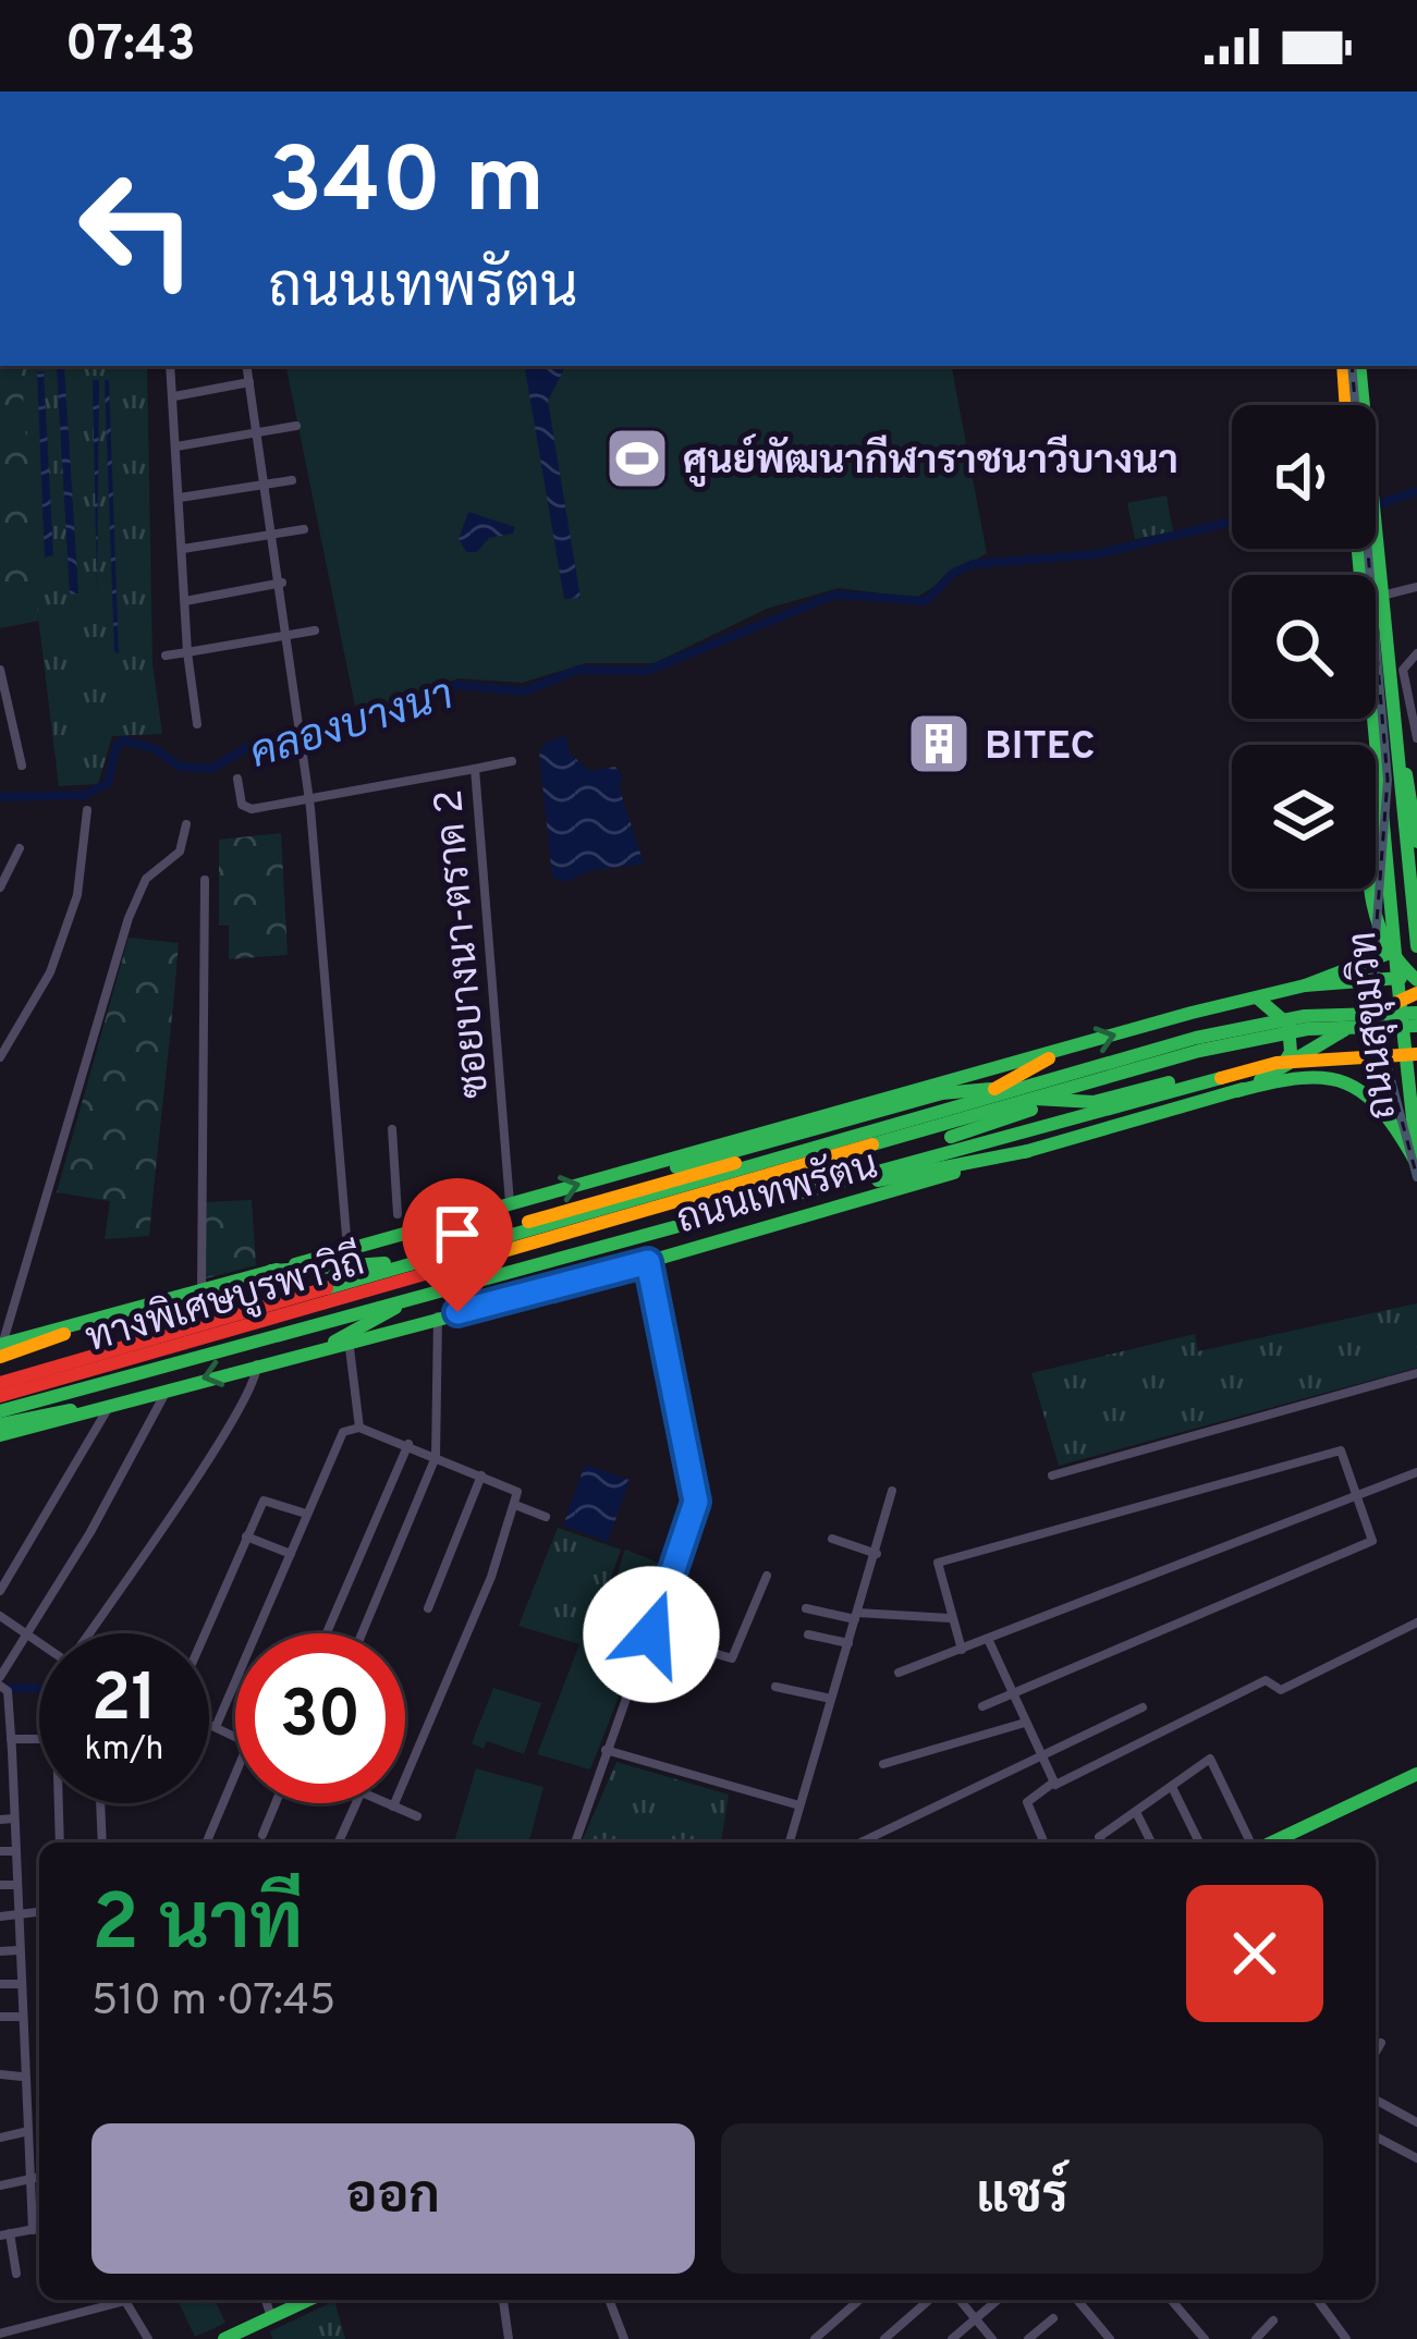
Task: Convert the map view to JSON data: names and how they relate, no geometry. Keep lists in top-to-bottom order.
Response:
{
  "streets": {
    "main road": ["ถนนสุขุมวิท", "ถนนเทพรัตน", "ทางพิเศษบูรพาวิถี"],
    "street": ["ซอยบางนา-ตราด 2"]
  },
  "crossings": [
    ["ซอยบางนา-ตราด 2", "ถนนเทพรัตน"],
    ["ถนนสุขุมวิท", "ถนนเทพรัตน"],
    ["ถนนเทพรัตน", "ทางพิเศษบูรพาวิถี"]
  ],
  "water": ["คลองบางนา"],
  "places": {
    "sports": ["ศูนย์พัฒนากีฬาราชนาวีบางนา"],
    "building": ["BITEC"]
  },
  "page": {
    "status": "07:43",
    "turn": ["340 m", "ถนนเทพรัตน"],
    "speed": "21 km/h",
    "limit": "30",
    "heading": ["2 นาที", "510 m · 07:45"],
    "buttons": ["ออก", "แชร์"]
  }
}
